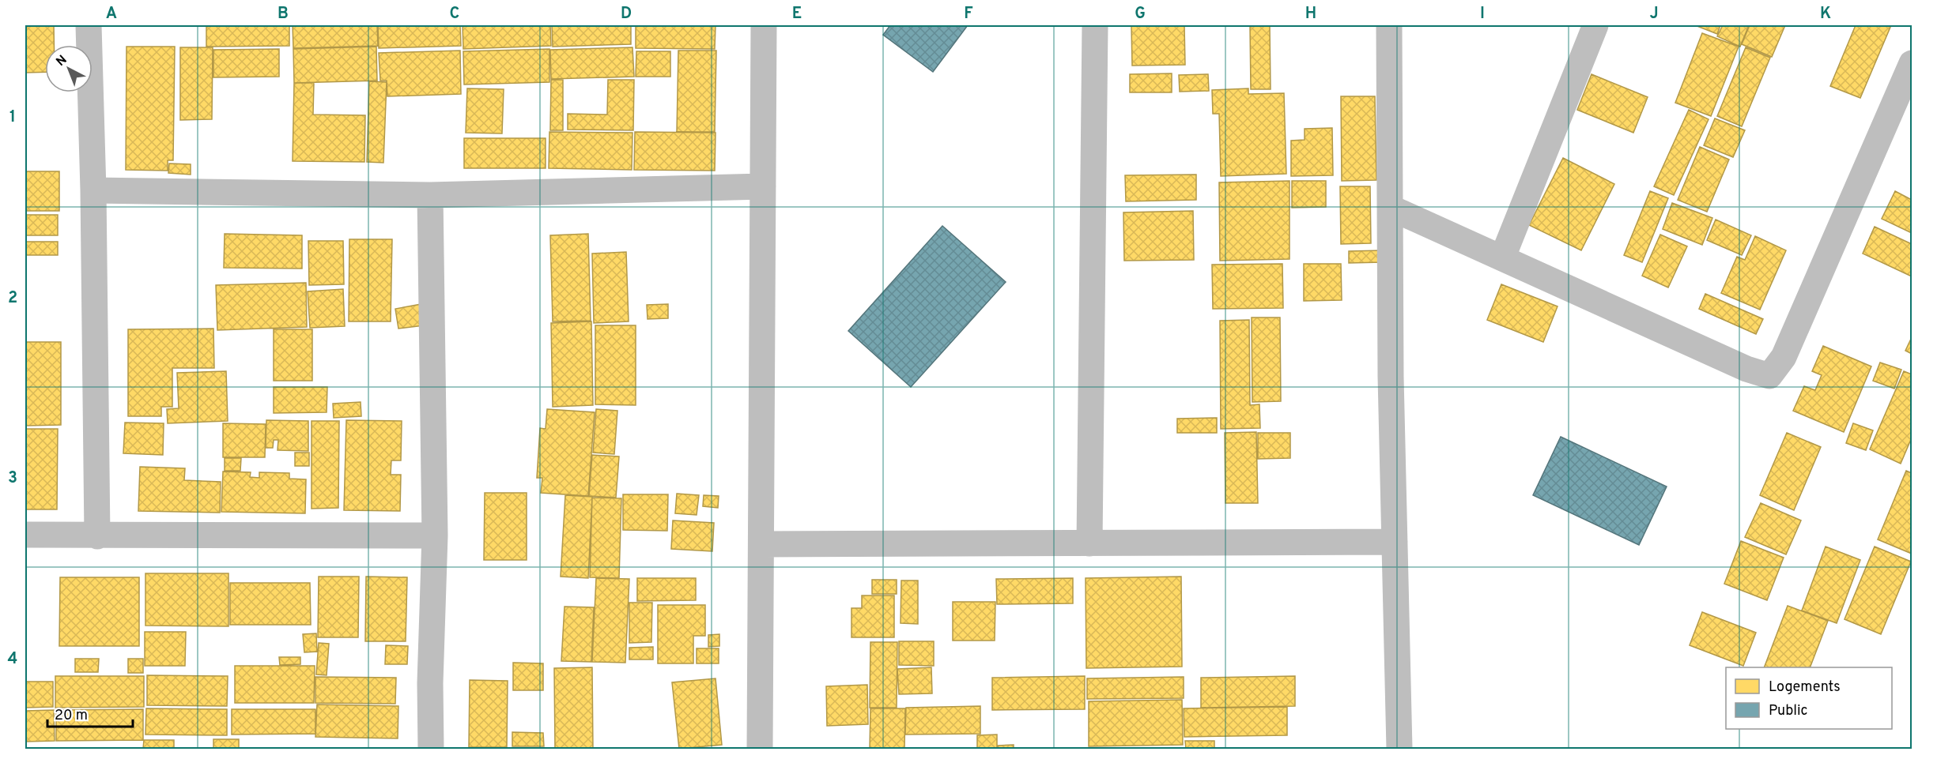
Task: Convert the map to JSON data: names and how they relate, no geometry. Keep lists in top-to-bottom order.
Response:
{
  "legend": ["Logements", "Public"],
  "scale_bar": "20 m",
  "north": "top left",
  "grid": {
    "columns": [
      "A",
      "B",
      "C",
      "D",
      "E",
      "F",
      "G",
      "H",
      "I",
      "J",
      "K"
    ],
    "rows": [
      "1",
      "2",
      "3",
      "4"
    ]
  }
}
